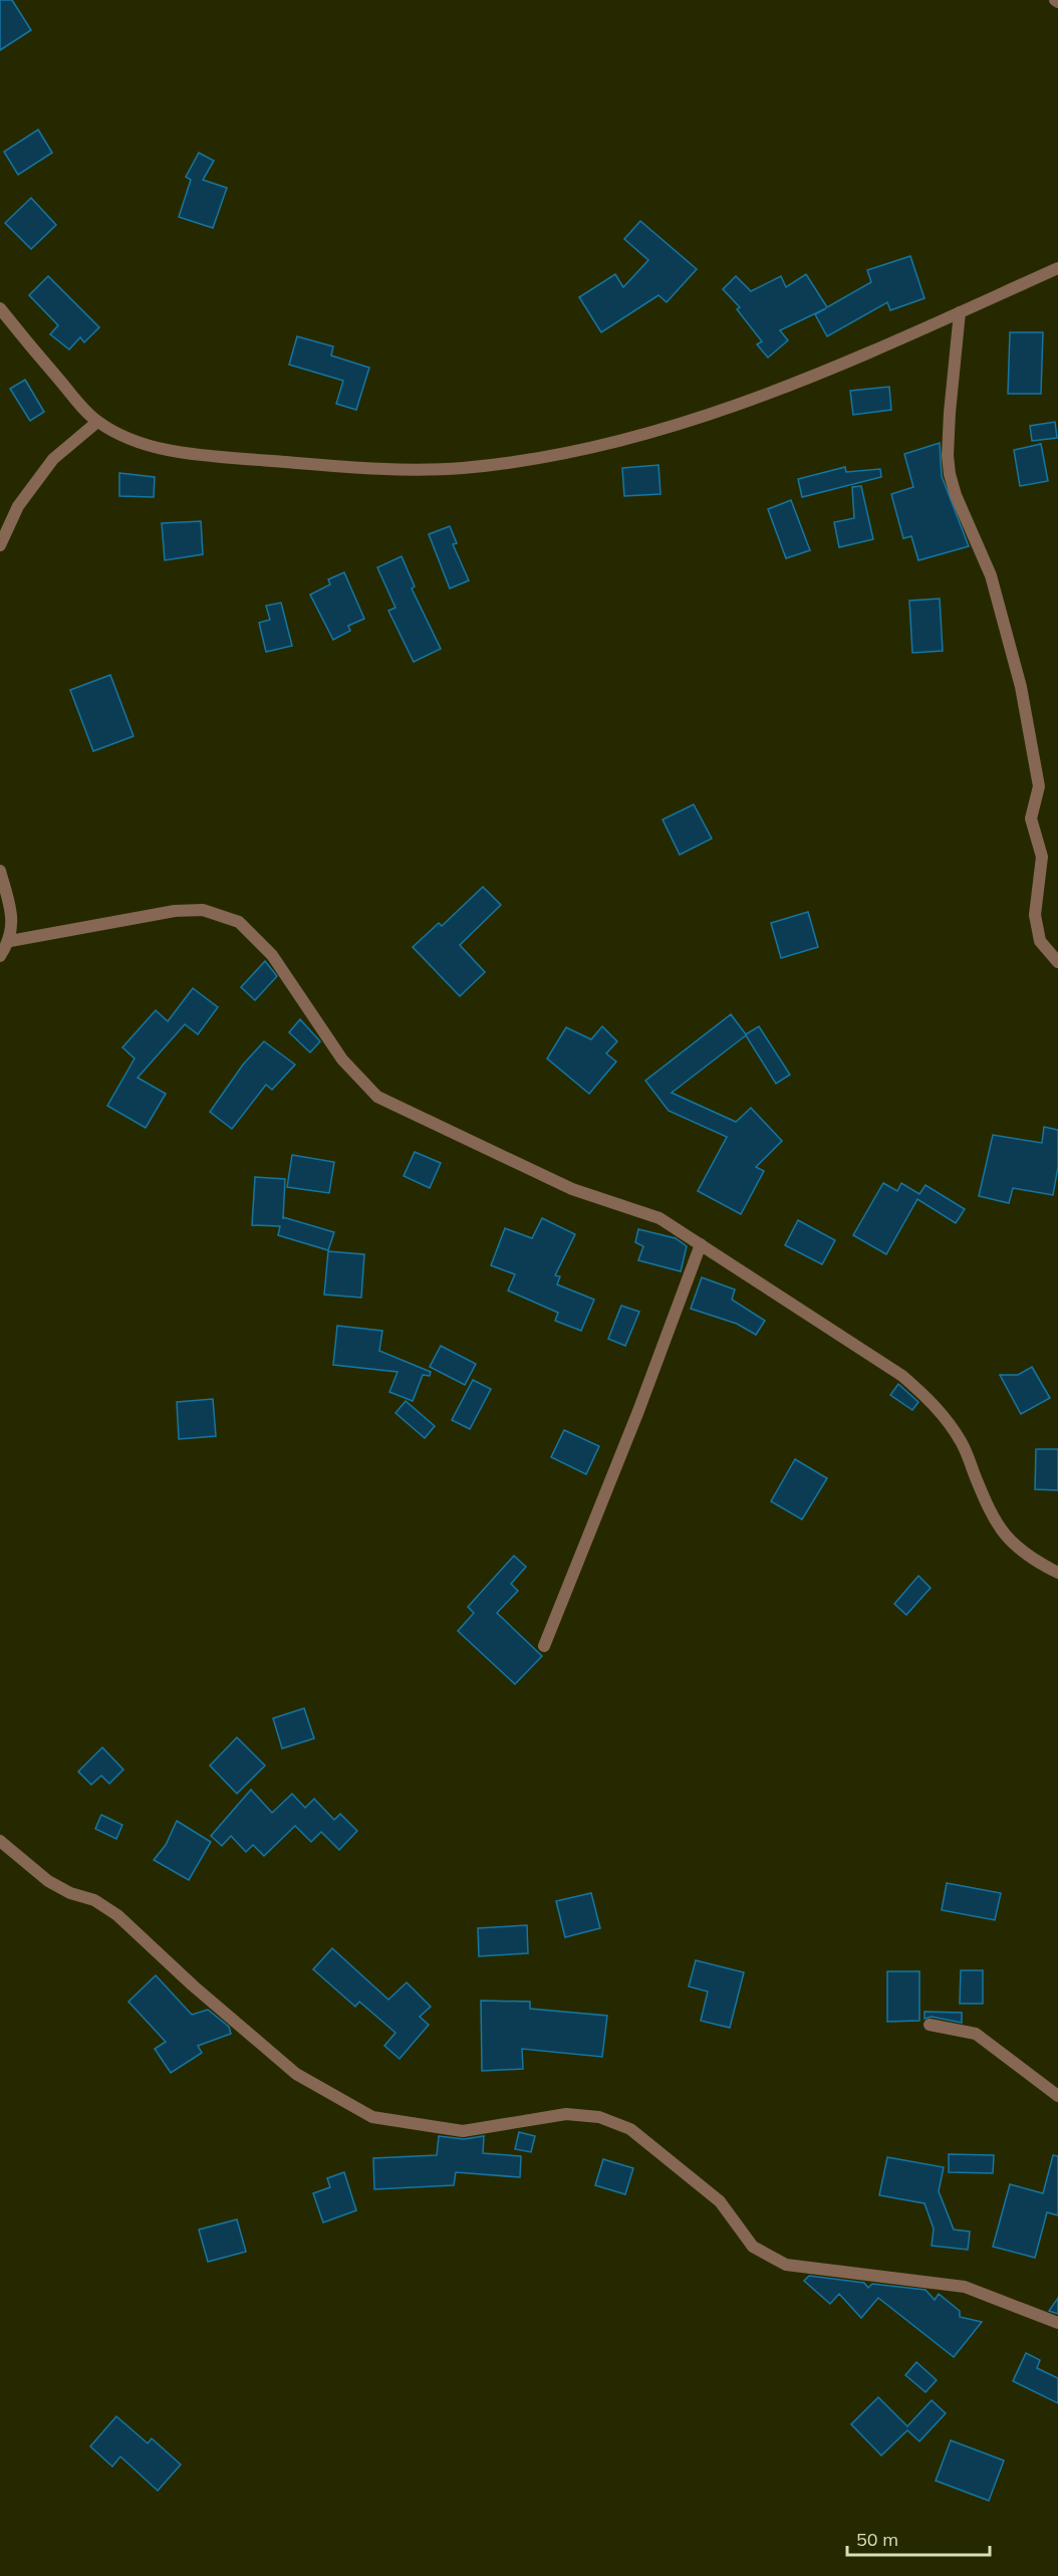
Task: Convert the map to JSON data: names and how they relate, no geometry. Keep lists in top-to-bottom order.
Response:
{
  "scale_bar": "50 m"
}
